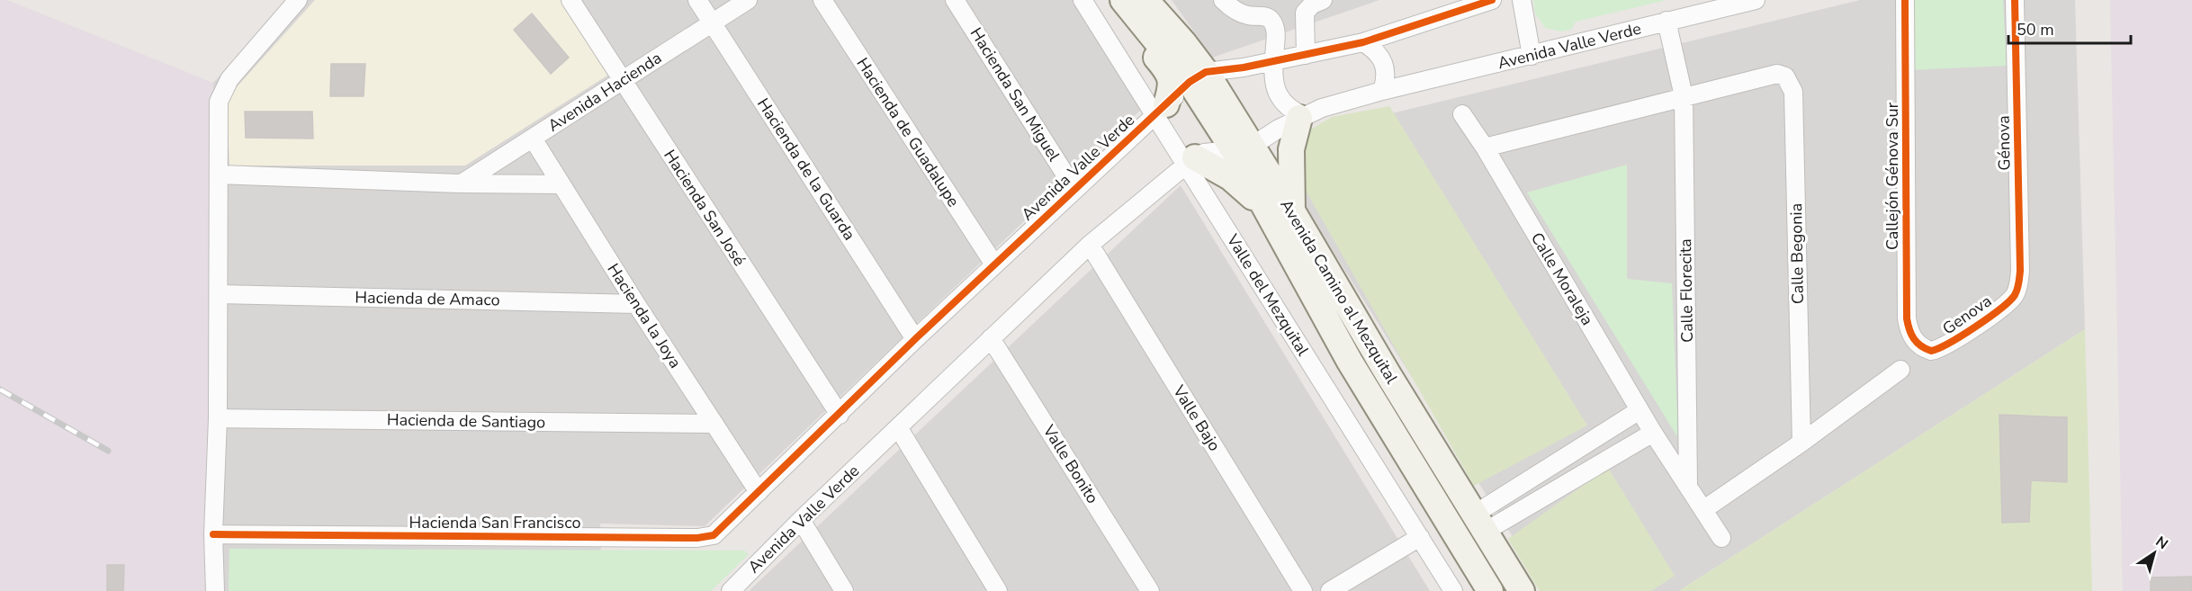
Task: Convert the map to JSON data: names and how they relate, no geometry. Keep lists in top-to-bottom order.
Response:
{
  "streets": {
    "main road": ["Avenida Camino al Mezquital"],
    "street": [
      "Avenida Valle Verde",
      "Avenida Hacienda",
      "Hacienda San Miguel",
      "Hacienda de Guadalupe",
      "Génova",
      "Hacienda de la Guarda",
      "Callejón Génova Sur",
      "Hacienda San José",
      "Calle Begonia",
      "Calle Moraleja",
      "Calle Florecita",
      "Valle del Mezquital",
      "Hacienda de Amaco",
      "Genova",
      "Hacienda la Joya",
      "Valle Bajo",
      "Hacienda de Santiago",
      "Valle Bonito",
      "Hacienda San Francisco"
    ]
  },
  "crossings": [
    ["Avenida Valle Verde", "Hacienda San Miguel"],
    ["Avenida Valle Verde", "Hacienda de Guadalupe"],
    ["Avenida Valle Verde", "Hacienda de la Guarda"],
    ["Avenida Valle Verde", "Hacienda San José"],
    ["Avenida Valle Verde", "Calle Florecita"],
    ["Avenida Valle Verde", "Avenida Camino al Mezquital"],
    ["Avenida Valle Verde", "Valle del Mezquital"],
    ["Avenida Valle Verde", "Hacienda la Joya"],
    ["Avenida Valle Verde", "Valle Bajo"],
    ["Avenida Valle Verde", "Valle Bonito"],
    ["Avenida Valle Verde", "Hacienda San Francisco"],
    ["Avenida Hacienda", "Hacienda de la Guarda"],
    ["Avenida Hacienda", "Hacienda San José"],
    ["Avenida Hacienda", "Hacienda la Joya"],
    ["Génova", "Genova"],
    ["Callejón Génova Sur", "Genova"],
    ["Calle Begonia", "Calle Florecita"],
    ["Calle Moraleja", "Calle Florecita"],
    ["Hacienda de Amaco", "Hacienda la Joya"],
    ["Hacienda la Joya", "Hacienda de Santiago"],
    ["Hacienda la Joya", "Hacienda San Francisco"]
  ],
  "scale_bar": "50 m",
  "north": "top right"
}
